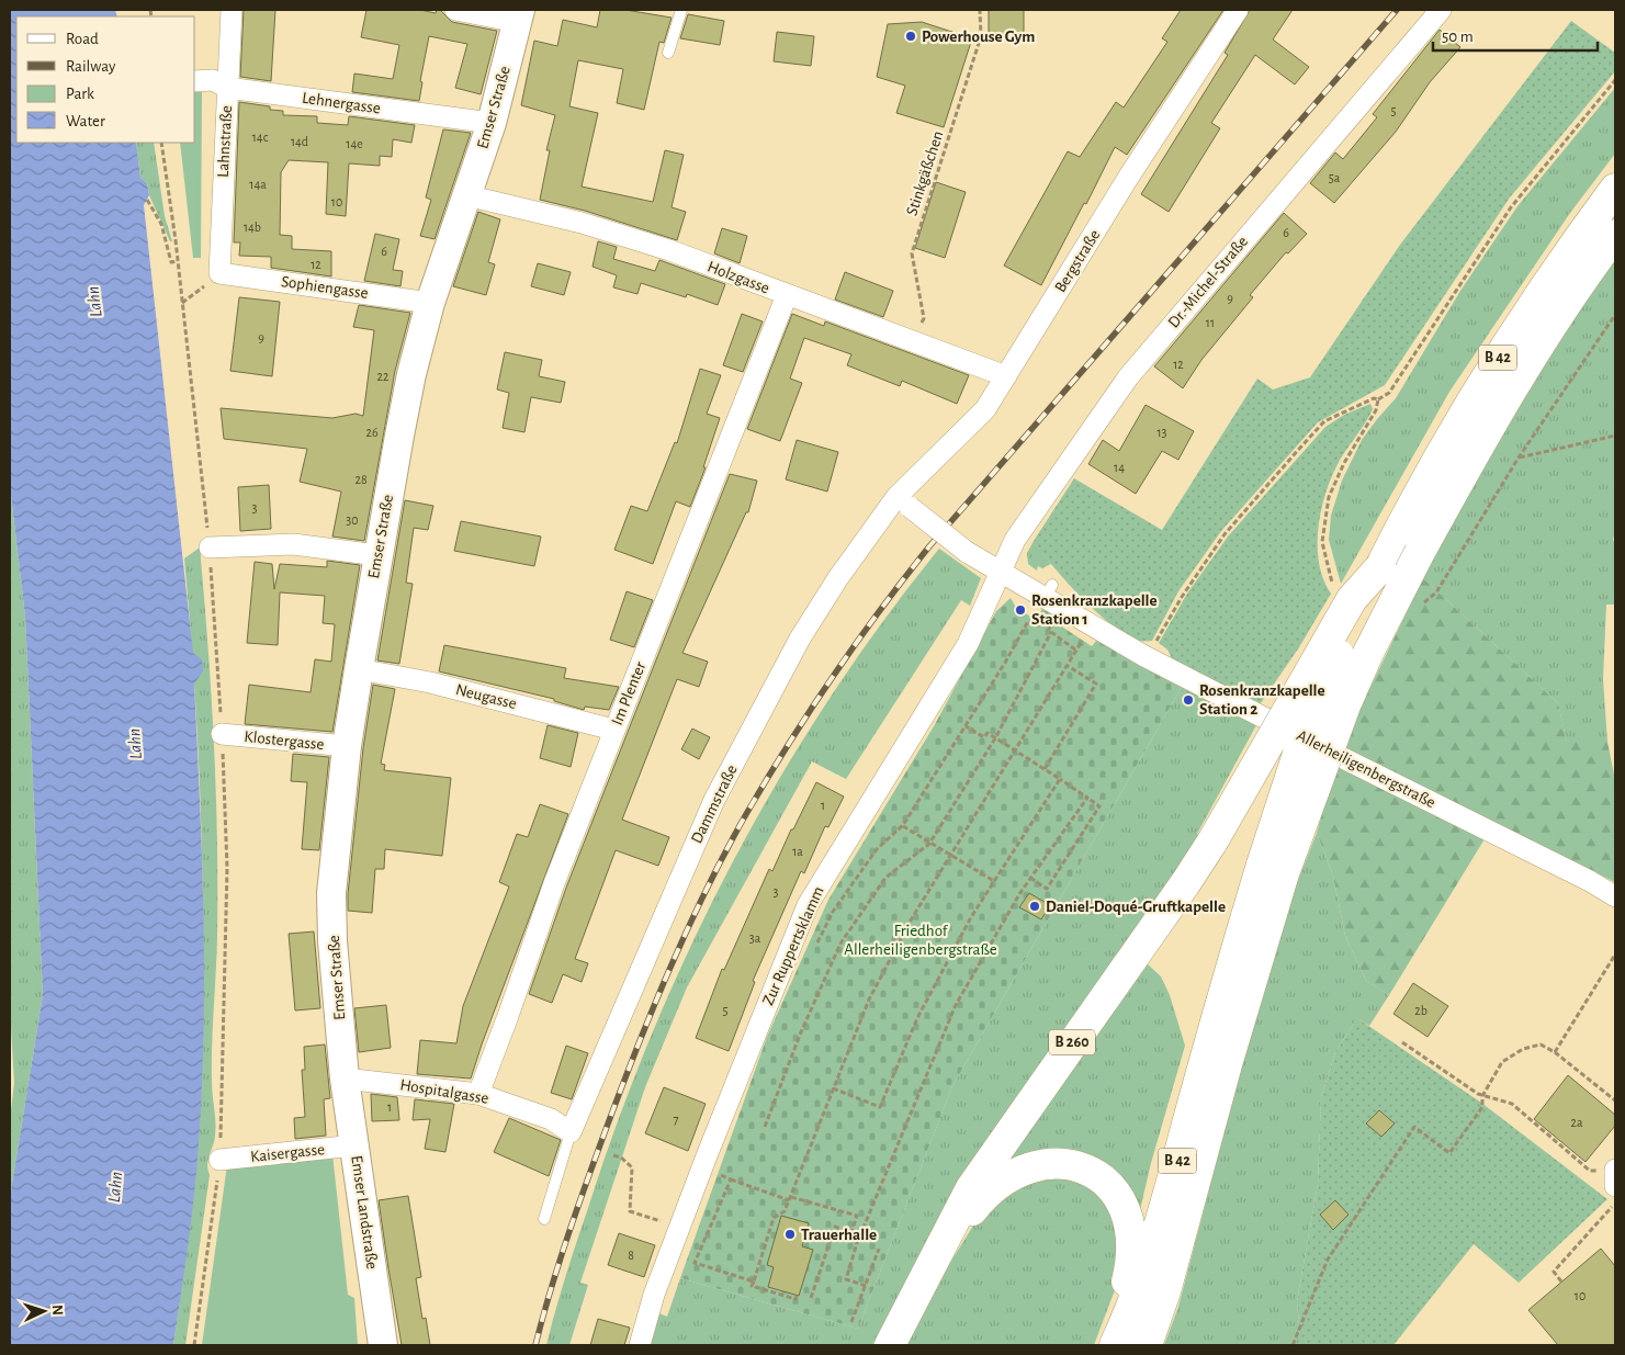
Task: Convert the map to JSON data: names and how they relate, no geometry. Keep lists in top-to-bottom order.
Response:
{
  "streets": {
    "highway": ["B 42", "B 260"],
    "street": [
      "Lehnergasse",
      "Emser Straße",
      "Lahnstraße",
      "Bergstraße",
      "Holzgasse",
      "Dr.-Michel-Straße",
      "Sophiengasse",
      "Im Plenter",
      "Neugasse",
      "Klostergasse",
      "Allerheiligenbergstraße",
      "Dammstraße",
      "Zur Ruppertsklamm",
      "Hospitalgasse",
      "Kaisergasse",
      "Emser Landstraße"
    ],
    "path": ["Stinkgäßchen"]
  },
  "crossings": [
    ["Lehnergasse", "Emser Straße"],
    ["Lehnergasse", "Lahnstraße"],
    ["Emser Straße", "Holzgasse"],
    ["Emser Straße", "Sophiengasse"],
    ["Emser Straße", "Neugasse"],
    ["Emser Straße", "Klostergasse"],
    ["Emser Straße", "Hospitalgasse"],
    ["Emser Straße", "Emser Landstraße"],
    ["Lahnstraße", "Sophiengasse"],
    ["Stinkgäßchen", "Holzgasse"],
    ["Bergstraße", "Holzgasse"],
    ["Bergstraße", "Allerheiligenbergstraße"],
    ["Bergstraße", "Dammstraße"],
    ["Holzgasse", "Im Plenter"],
    ["Dr.-Michel-Straße", "Allerheiligenbergstraße"],
    ["Dr.-Michel-Straße", "Zur Ruppertsklamm"],
    ["B 42", "B 260"],
    ["Im Plenter", "Neugasse"],
    ["Im Plenter", "Hospitalgasse"],
    ["Allerheiligenbergstraße", "Dammstraße"],
    ["Allerheiligenbergstraße", "Zur Ruppertsklamm"],
    ["Dammstraße", "Hospitalgasse"],
    ["Hospitalgasse", "Emser Landstraße"],
    ["Kaisergasse", "Emser Landstraße"]
  ],
  "water": ["Lahn"],
  "parks": ["Friedhof Allerheiligenbergstraße"],
  "places": [
    "Powerhouse Gym",
    "Rosenkranzkapelle Station 1",
    "Rosenkranzkapelle Station 2",
    "Daniel-Doqué-Gruftkapelle",
    "Trauerhalle"
  ],
  "house_numbers": [
    "5",
    "14c",
    "14d",
    "14e",
    "5a",
    "14a",
    "10",
    "14b",
    "6",
    "6",
    "12",
    "9",
    "11",
    "9",
    "12",
    "22",
    "26",
    "13",
    "14",
    "28",
    "3",
    "30",
    "1",
    "1a",
    "3",
    "3a",
    "5",
    "2b",
    "1",
    "7",
    "2a",
    "8",
    "10"
  ],
  "legend": [
    "Road",
    "Railway",
    "Park",
    "Water"
  ],
  "scale_bar": "50 m",
  "north": "right"
}
